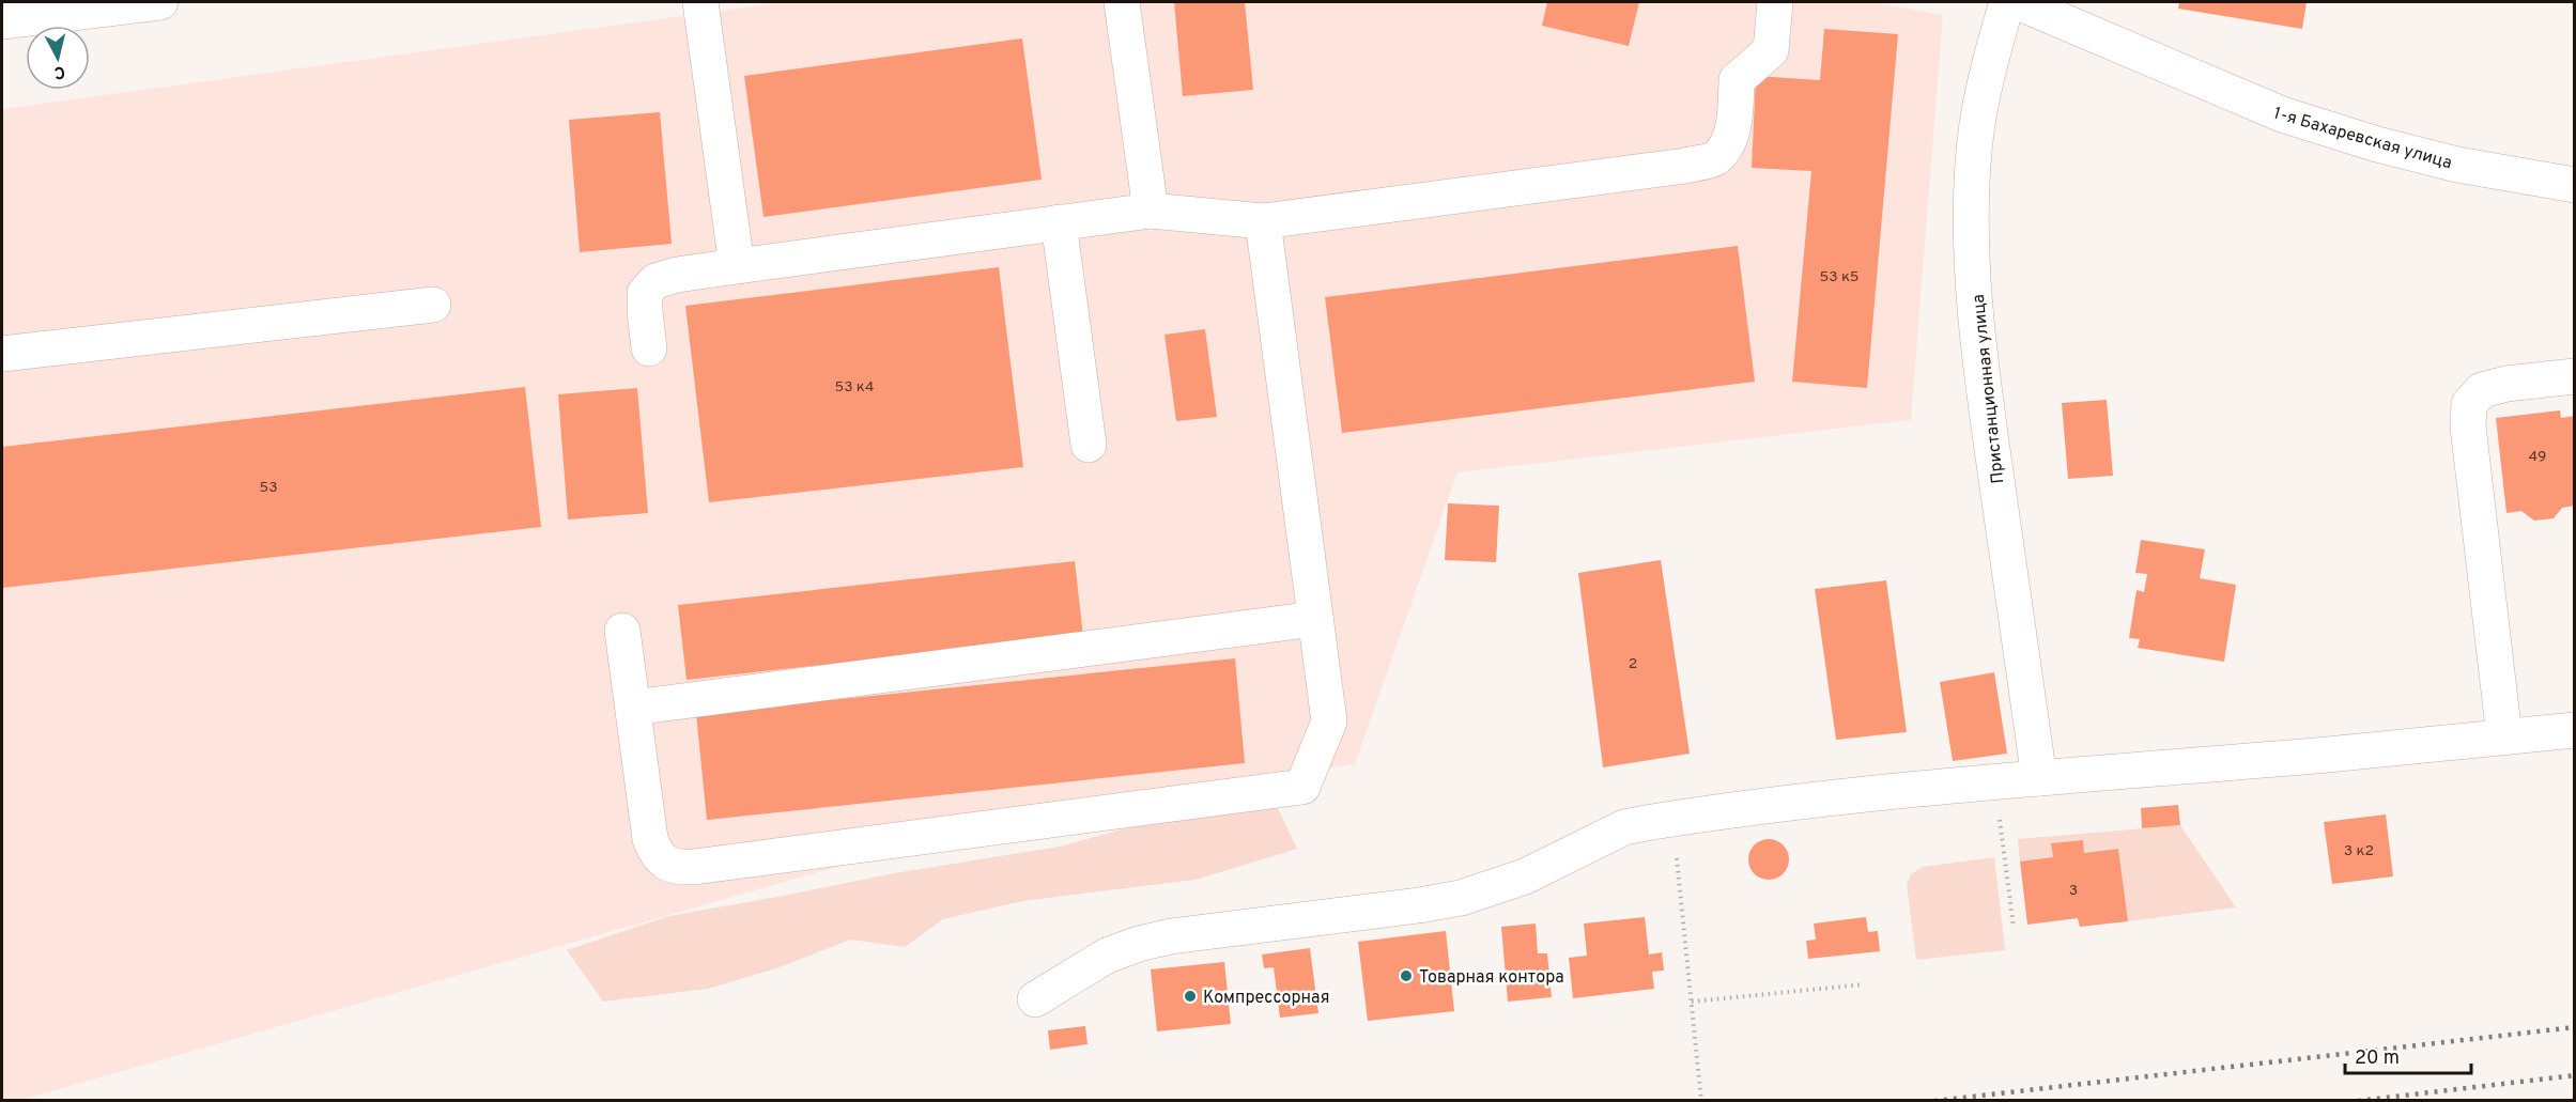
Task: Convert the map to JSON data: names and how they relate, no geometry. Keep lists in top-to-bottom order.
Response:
{
  "streets": {
    "street": ["1-я Бахаревская улица", "Пристанционная улица"]
  },
  "places": ["Товарная контора", "Компрессорная"],
  "house_numbers": [
    "53 к5",
    "53 к4",
    "49",
    "53",
    "2",
    "3 к2",
    "3"
  ],
  "scale_bar": "20 m",
  "north": "bottom"
}
